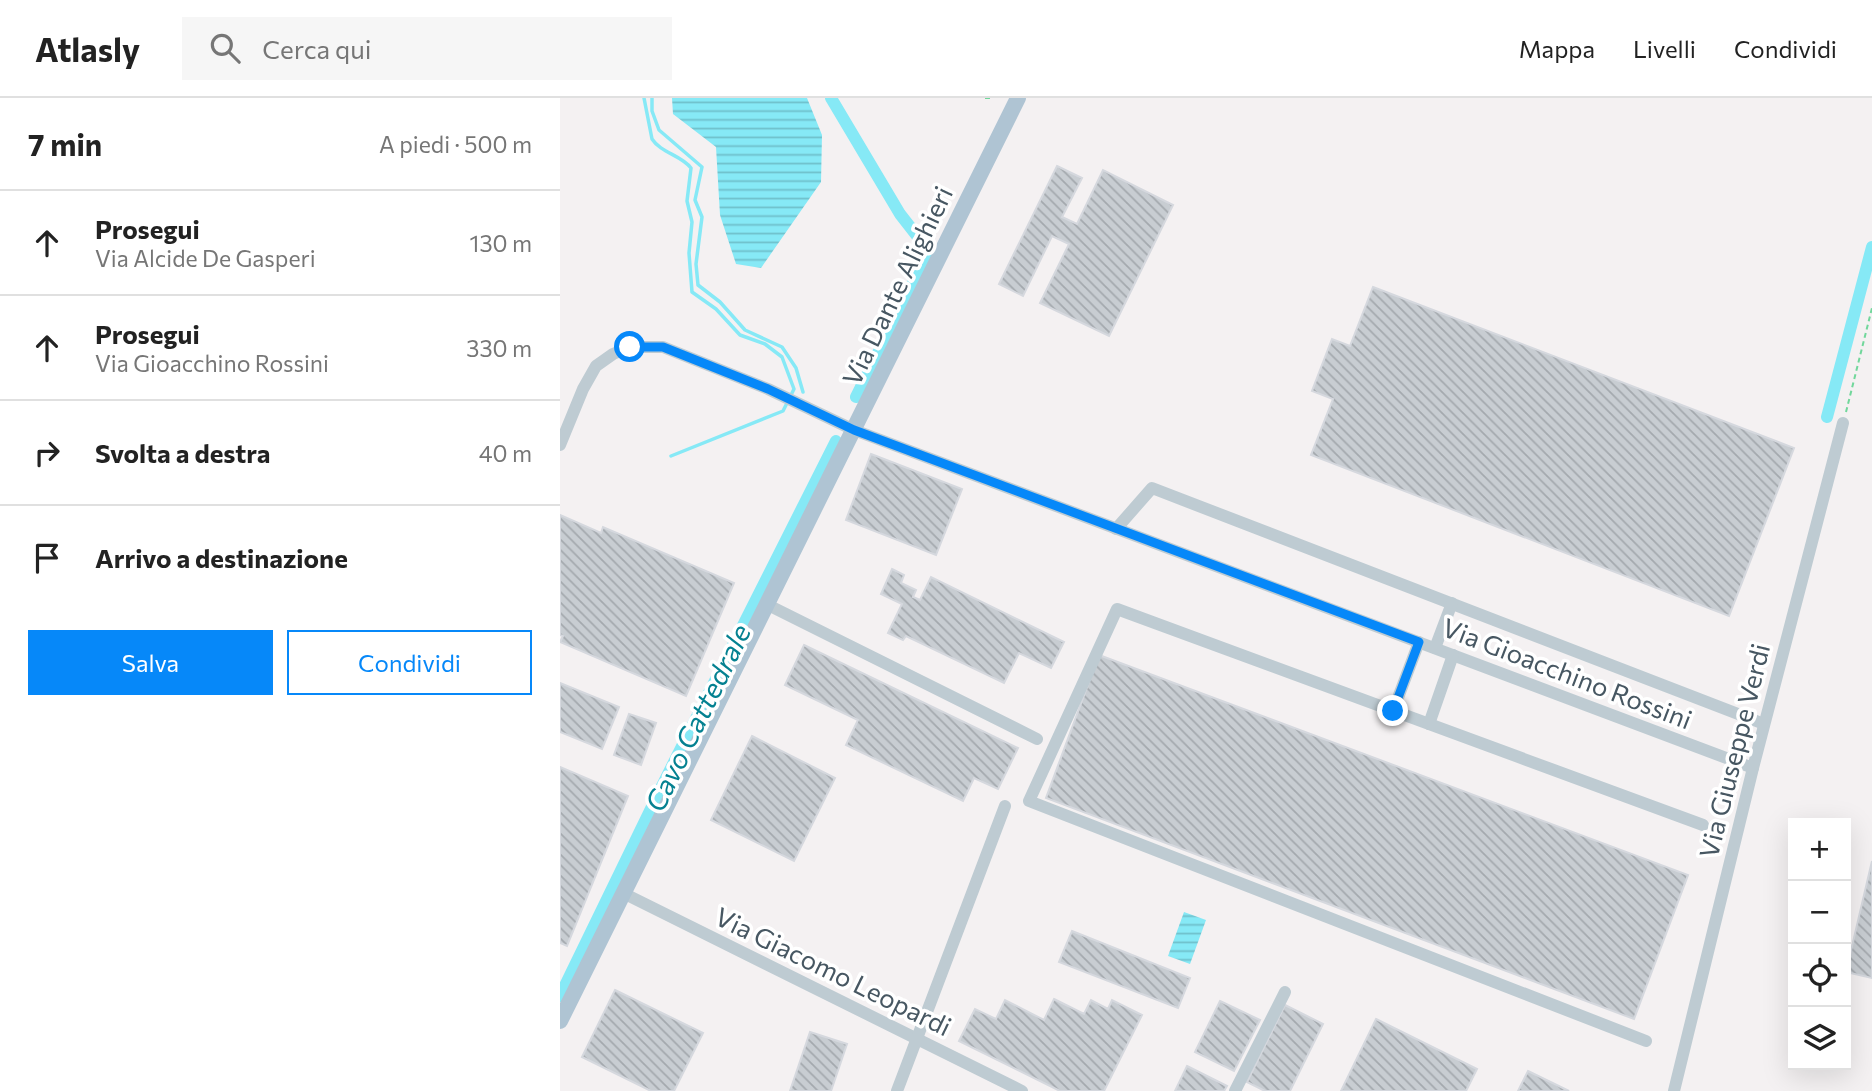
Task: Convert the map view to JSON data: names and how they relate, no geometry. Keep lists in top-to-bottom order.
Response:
{
  "streets": {
    "main road": ["Via Dante Alighieri"],
    "street": ["Via Gioacchino Rossini", "Via Giuseppe Verdi", "Via Giacomo Leopardi"]
  },
  "crossings": [
    ["Via Dante Alighieri", "Via Gioacchino Rossini"],
    ["Via Dante Alighieri", "Via Giacomo Leopardi"],
    ["Via Gioacchino Rossini", "Via Giuseppe Verdi"]
  ],
  "water": ["Cavo Cattedrale"],
  "page": {
    "header": "Atlasly",
    "search": "Cerca qui",
    "nav": ["Mappa", "Livelli", "Condividi"],
    "heading": ["7 min", "A piedi · 500 m"],
    "list": [
      ["Prosegui", "Via Alcide De Gasperi", "130 m"],
      ["Prosegui", "Via Gioacchino Rossini", "330 m"],
      ["Svolta a destra", "40 m"],
      "Arrivo a destinazione"
    ],
    "buttons": ["Salva", "Condividi"],
    "map_buttons": ["+", "−"]
  }
}
